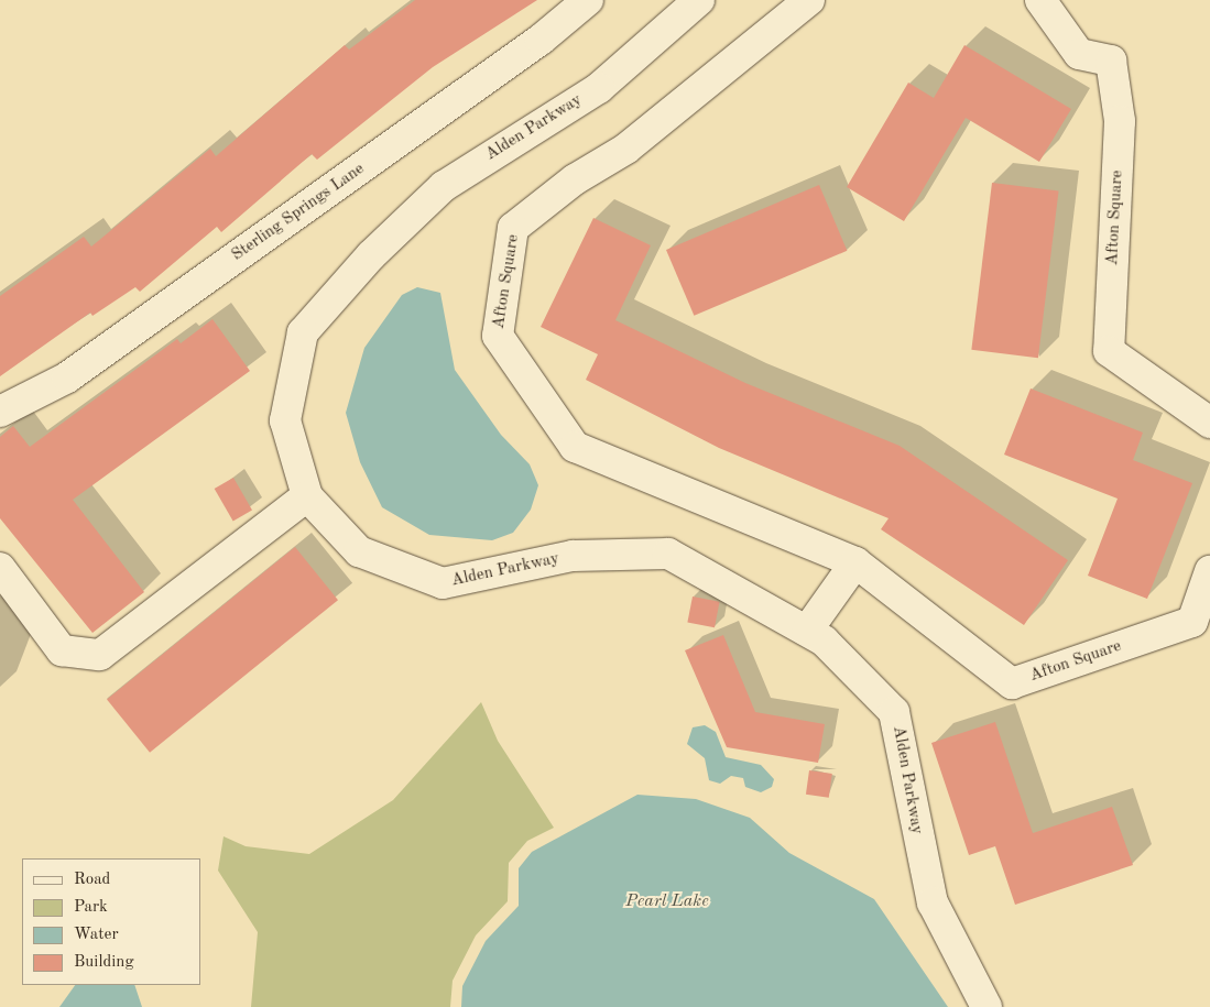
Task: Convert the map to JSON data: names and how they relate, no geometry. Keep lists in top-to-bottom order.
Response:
{
  "streets": {
    "street": ["Alden Parkway", "Sterling Springs Lane", "Afton Square"]
  },
  "water": ["Pearl Lake"],
  "legend": [
    "Road",
    "Park",
    "Water",
    "Building"
  ]
}
